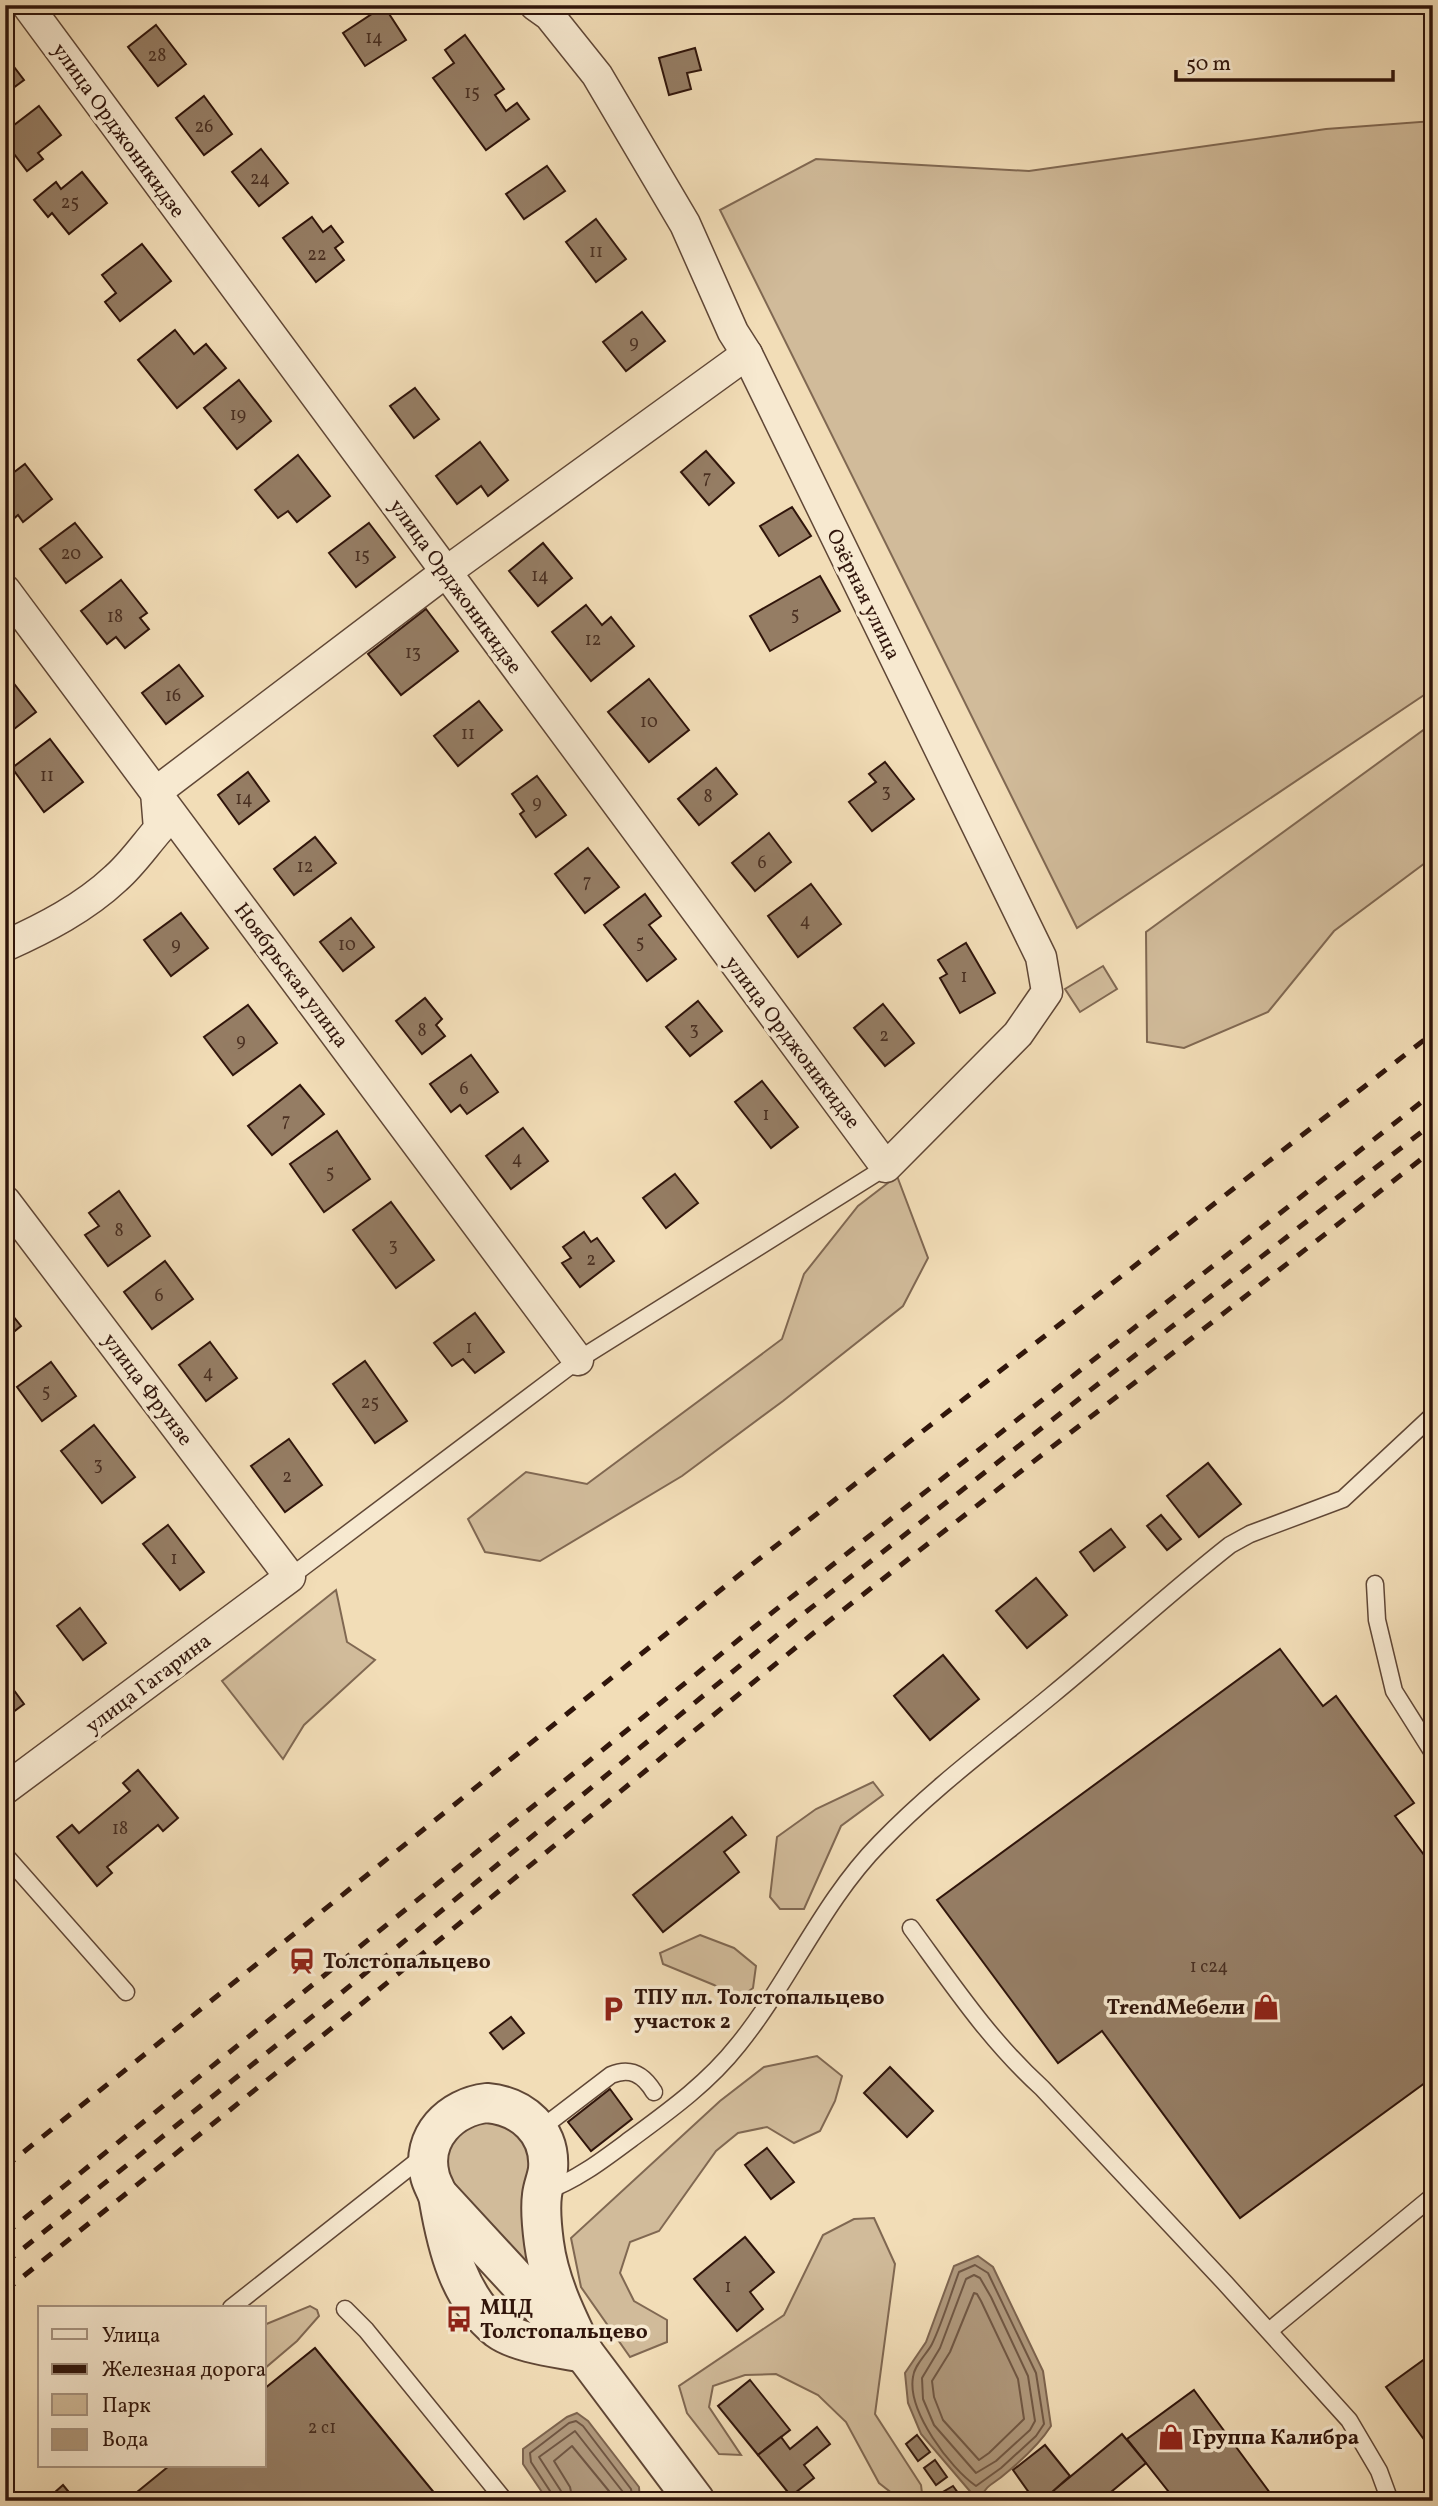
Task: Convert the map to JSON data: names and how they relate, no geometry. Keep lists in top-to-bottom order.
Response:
{
  "streets": {
    "street": [
      "улица Орджоникидзе",
      "Озёрная улица",
      "Ноябрьская улица",
      "улица Фрунзе",
      "улица Гагарина"
    ]
  },
  "crossings": [
    ["улица Орджоникидзе", "Озёрная улица"],
    ["улица Фрунзе", "улица Гагарина"]
  ],
  "places": {
    "station": ["Толстопальцево"],
    "shop": ["TrendМебели", "Группа Калибра"],
    "parking": ["ТПУ пл. Толстопальцево участок 2"],
    "bus stop": ["МЦД Толстопальцево"]
  },
  "house_numbers": [
    "14",
    "28",
    "15",
    "26",
    "24",
    "25",
    "11",
    "22",
    "9",
    "19",
    "7",
    "20",
    "15",
    "14",
    "5",
    "18",
    "12",
    "13",
    "16",
    "10",
    "11",
    "11",
    "3",
    "8",
    "14",
    "9",
    "6",
    "12",
    "7",
    "4",
    "5",
    "9",
    "10",
    "1",
    "3",
    "8",
    "2",
    "9",
    "6",
    "1",
    "7",
    "4",
    "5",
    "8",
    "3",
    "2",
    "6",
    "1",
    "4",
    "5",
    "25",
    "3",
    "2",
    "1",
    "18",
    "1 с24",
    "1",
    "2 с1"
  ],
  "legend": [
    "Улица",
    "Железная дорога",
    "Парк",
    "Вода"
  ],
  "scale_bar": "50 m"
}
